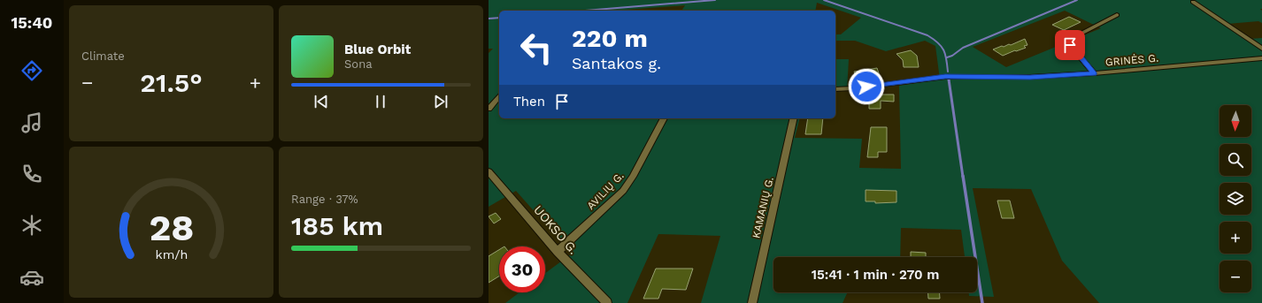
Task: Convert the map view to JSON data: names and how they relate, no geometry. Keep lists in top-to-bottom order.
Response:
{
  "streets": {
    "street": [
      "GRINĖS G.",
      "AVILIŲ G.",
      "KAMANIŲ G.",
      "UOKSO G."
    ]
  },
  "crossings": [
    ["AVILIŲ G.", "UOKSO G."]
  ],
  "north": "bottom",
  "page": {
    "tabs": "15:40",
    "tile": [
      "Climate",
      ["Range · 37%", "185 km"]
    ],
    "turn": ["220 m", "Santakos g."],
    "song": ["Blue Orbit", "Sona"],
    "heat": ["−", "21.5°", "+"],
    "then": "Then",
    "map_buttons": ["+", "−"],
    "limit": "30",
    "trip": "15:41 · 1 min · 270 m",
    "gauge": ["28", "km/h"]
  }
}
